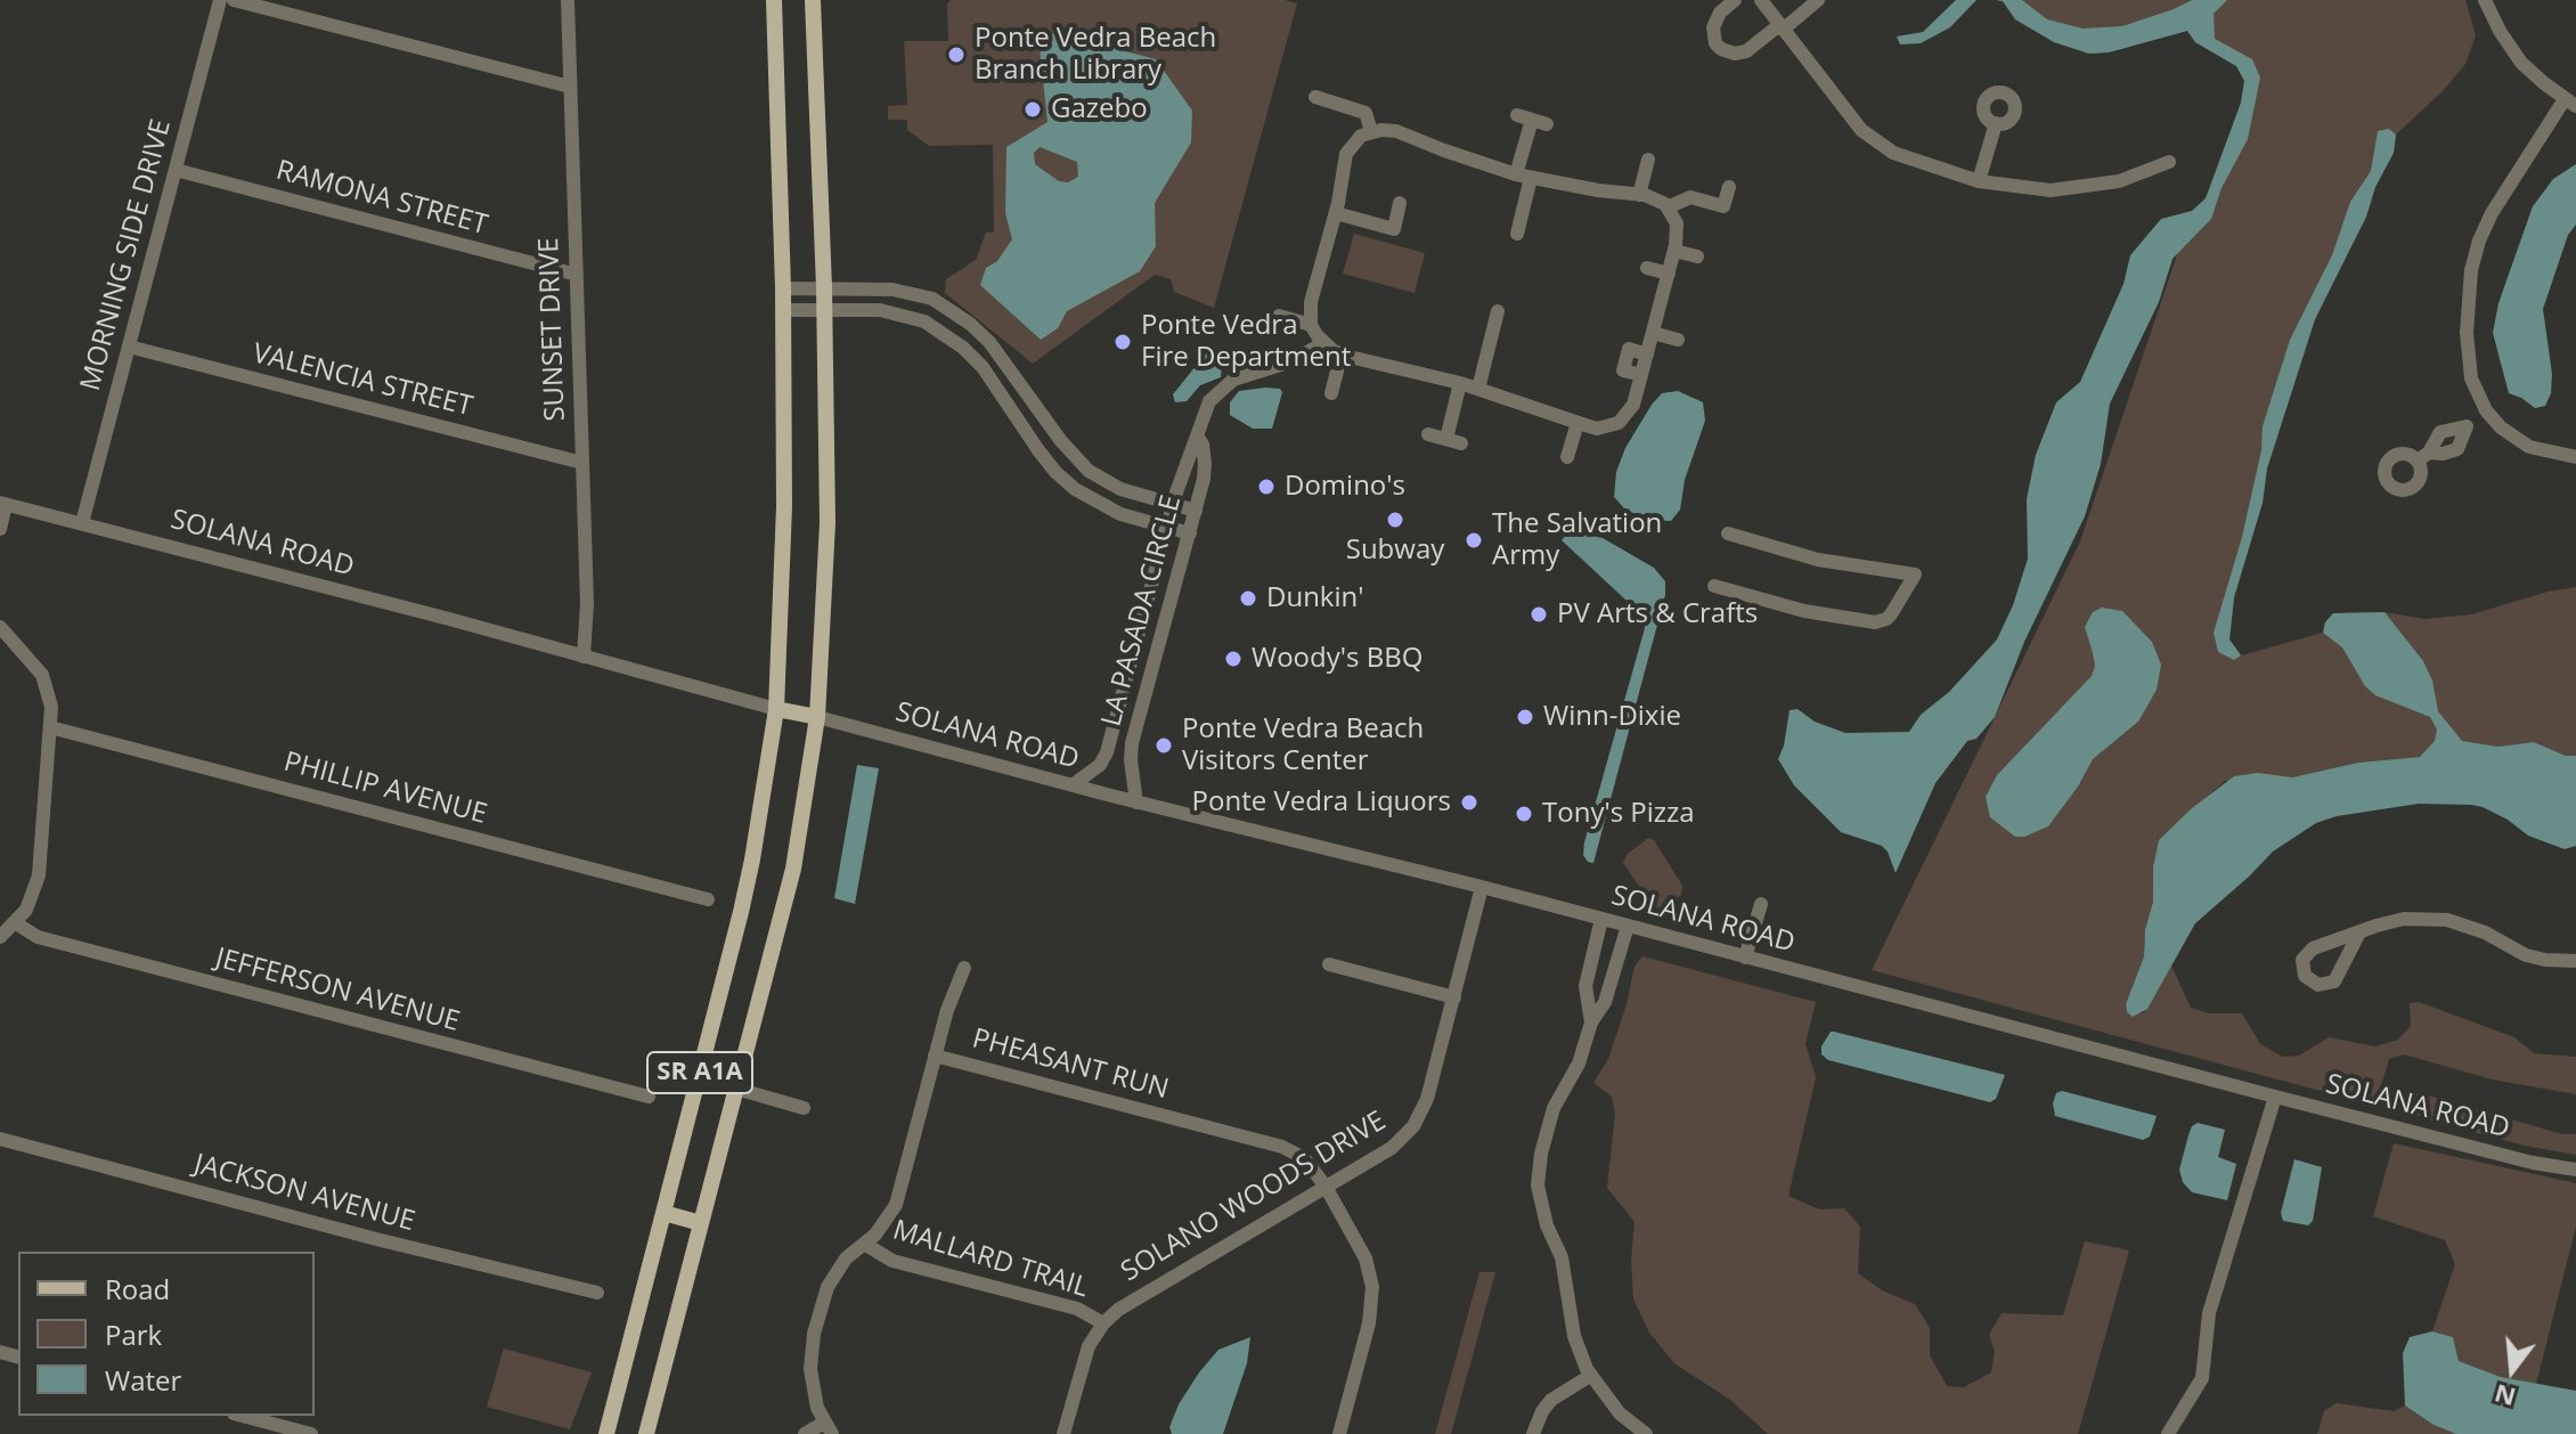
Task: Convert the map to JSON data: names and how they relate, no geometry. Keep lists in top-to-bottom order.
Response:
{
  "streets": {
    "main road": ["SR A1A"],
    "street": [
      "RAMONA STREET",
      "MORNING SIDE DRIVE",
      "SUNSET DRIVE",
      "VALENCIA STREET",
      "SOLANA ROAD",
      "LA PASADA CIRCLE",
      "PHILLIP AVENUE",
      "JEFFERSON AVENUE",
      "PHEASANT RUN",
      "JACKSON AVENUE",
      "SOLANO WOODS DRIVE",
      "MALLARD TRAIL"
    ]
  },
  "crossings": [
    ["RAMONA STREET", "MORNING SIDE DRIVE"],
    ["RAMONA STREET", "SUNSET DRIVE"],
    ["MORNING SIDE DRIVE", "VALENCIA STREET"],
    ["MORNING SIDE DRIVE", "SOLANA ROAD"],
    ["SUNSET DRIVE", "VALENCIA STREET"],
    ["SUNSET DRIVE", "SOLANA ROAD"],
    ["SOLANA ROAD", "LA PASADA CIRCLE"],
    ["SOLANA ROAD", "SR A1A"],
    ["SOLANA ROAD", "SOLANO WOODS DRIVE"],
    ["PHEASANT RUN", "SOLANO WOODS DRIVE"],
    ["PHEASANT RUN", "MALLARD TRAIL"],
    ["SOLANO WOODS DRIVE", "MALLARD TRAIL"]
  ],
  "places": [
    "Ponte Vedra Beach Branch Library",
    "Gazebo",
    "Ponte Vedra Fire Department",
    "Domino's",
    "Subway",
    "The Salvation Army",
    "Dunkin'",
    "PV Arts & Crafts",
    "Woody's BBQ",
    "Winn-Dixie",
    "Ponte Vedra Beach Visitors Center",
    "Ponte Vedra Liquors",
    "Tony's Pizza"
  ],
  "legend": ["Road", "Park", "Water"],
  "north": "bottom"
}
